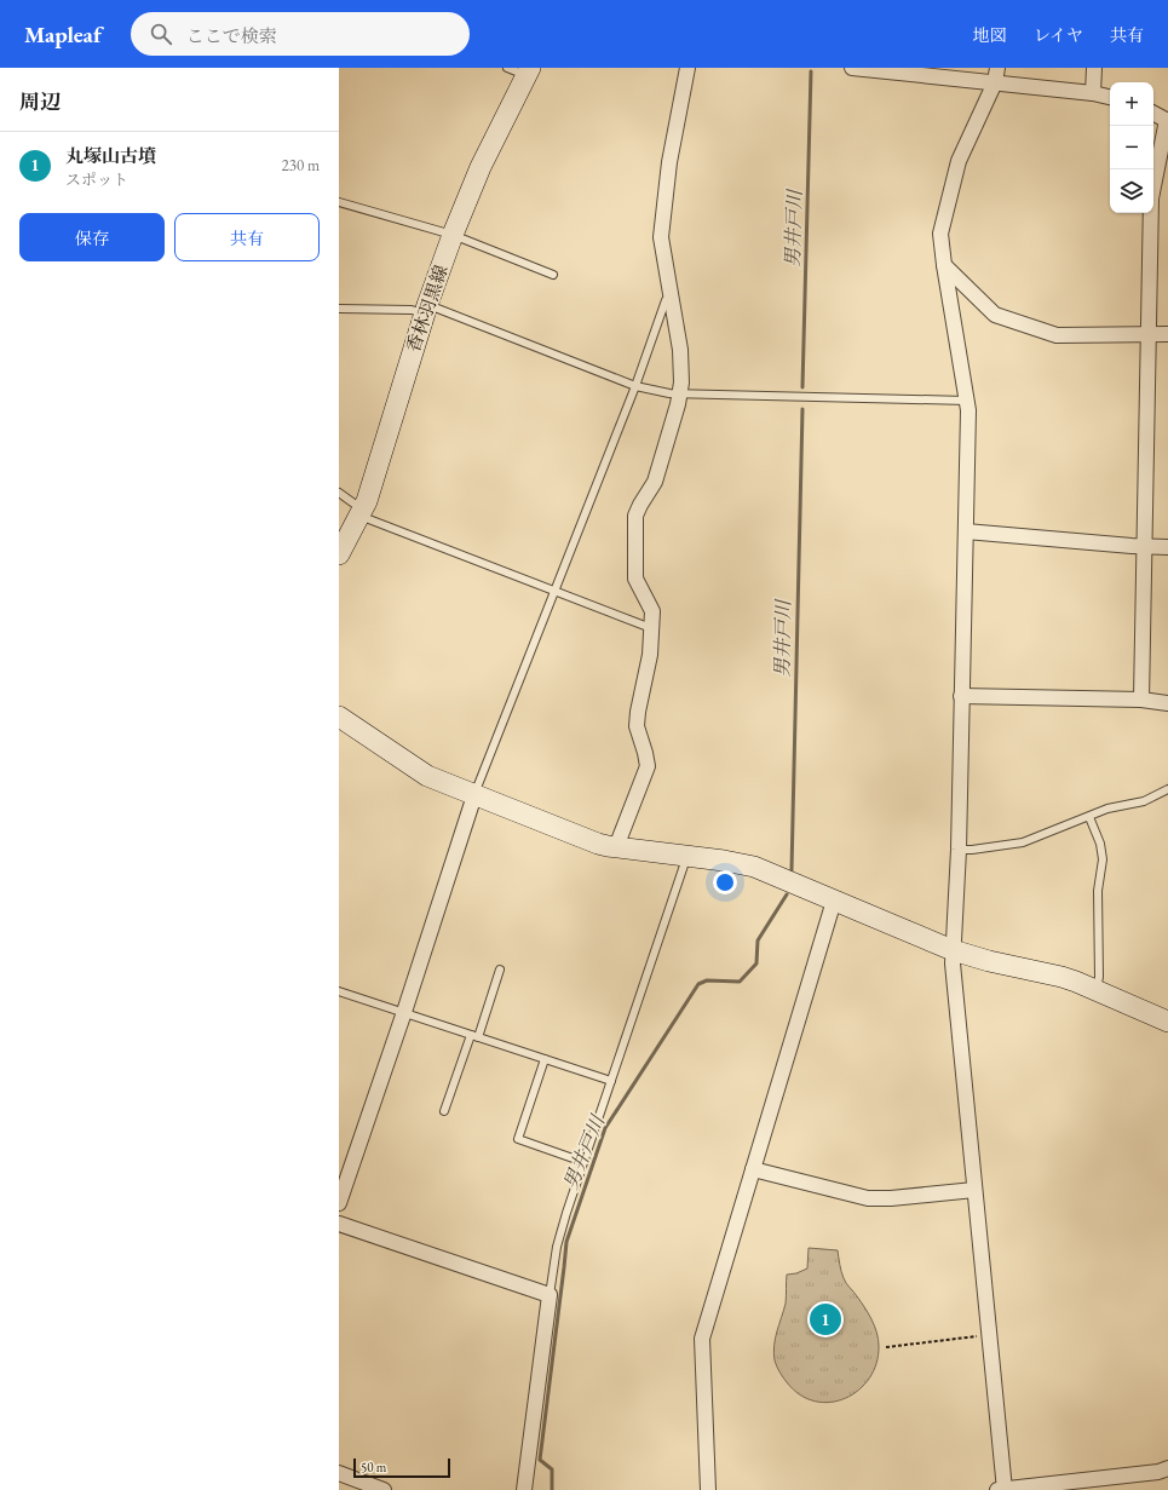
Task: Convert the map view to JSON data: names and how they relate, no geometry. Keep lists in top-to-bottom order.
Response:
{
  "streets": {
    "street": ["香林羽黒線"]
  },
  "water": ["男井戸川"],
  "scale_bar": "50 m",
  "page": {
    "header": "Mapleaf",
    "search": "ここで検索",
    "nav": ["地図", "レイヤ", "共有"],
    "heading": "周辺",
    "map_buttons": ["+", "−"],
    "list": [
      {
        "mark": "1",
        "name": "丸塚山古墳",
        "note": "スポット",
        "value": "230 m"
      }
    ],
    "buttons": ["保存", "共有"],
    "pins": "1",
    "scale": "50 m"
  }
}
